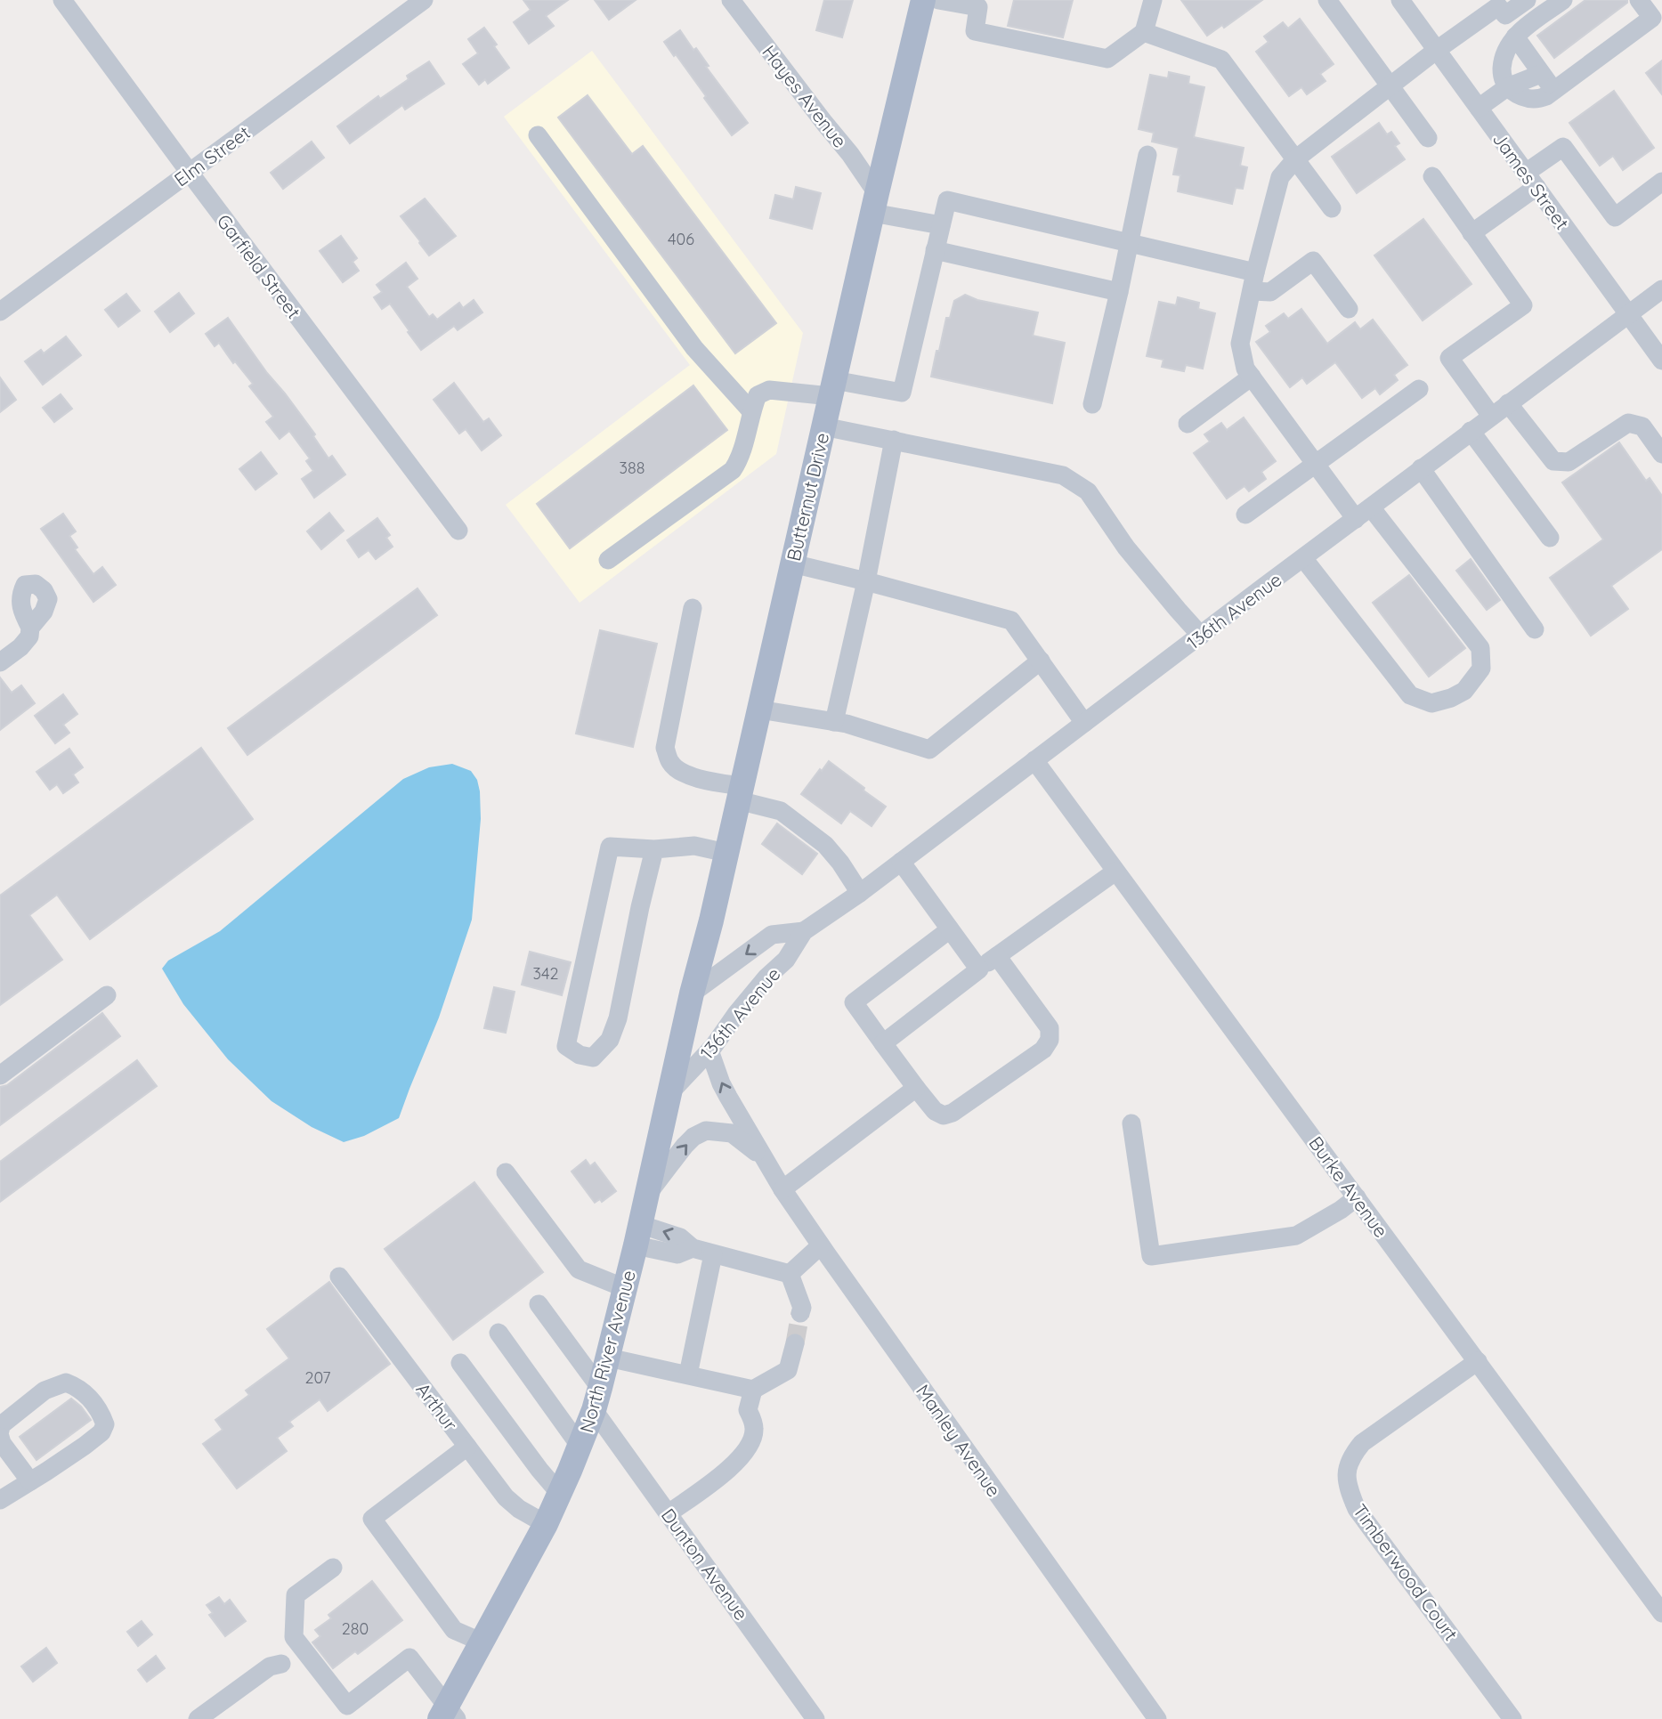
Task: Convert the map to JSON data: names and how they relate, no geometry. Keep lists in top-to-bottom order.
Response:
{
  "streets": {
    "main road": ["Butternut Drive", "North River Avenue"],
    "street": [
      "Hayes Avenue",
      "Elm Street",
      "James Street",
      "Garfield Street",
      "136th Avenue",
      "Burke Avenue",
      "Arthur",
      "Manley Avenue",
      "Dunton Avenue",
      "Timberwood Court"
    ]
  },
  "crossings": [
    ["Hayes Avenue", "Butternut Drive"],
    ["Elm Street", "Garfield Street"],
    ["James Street", "136th Avenue"],
    ["Butternut Drive", "136th Avenue"],
    ["Butternut Drive", "North River Avenue"],
    ["136th Avenue", "Burke Avenue"],
    ["136th Avenue", "North River Avenue"],
    ["136th Avenue", "Manley Avenue"],
    ["Burke Avenue", "Timberwood Court"],
    ["North River Avenue", "Arthur"],
    ["North River Avenue", "Manley Avenue"],
    ["North River Avenue", "Dunton Avenue"]
  ],
  "house_numbers": [
    "406",
    "388",
    "342",
    "207",
    "280"
  ]
}
